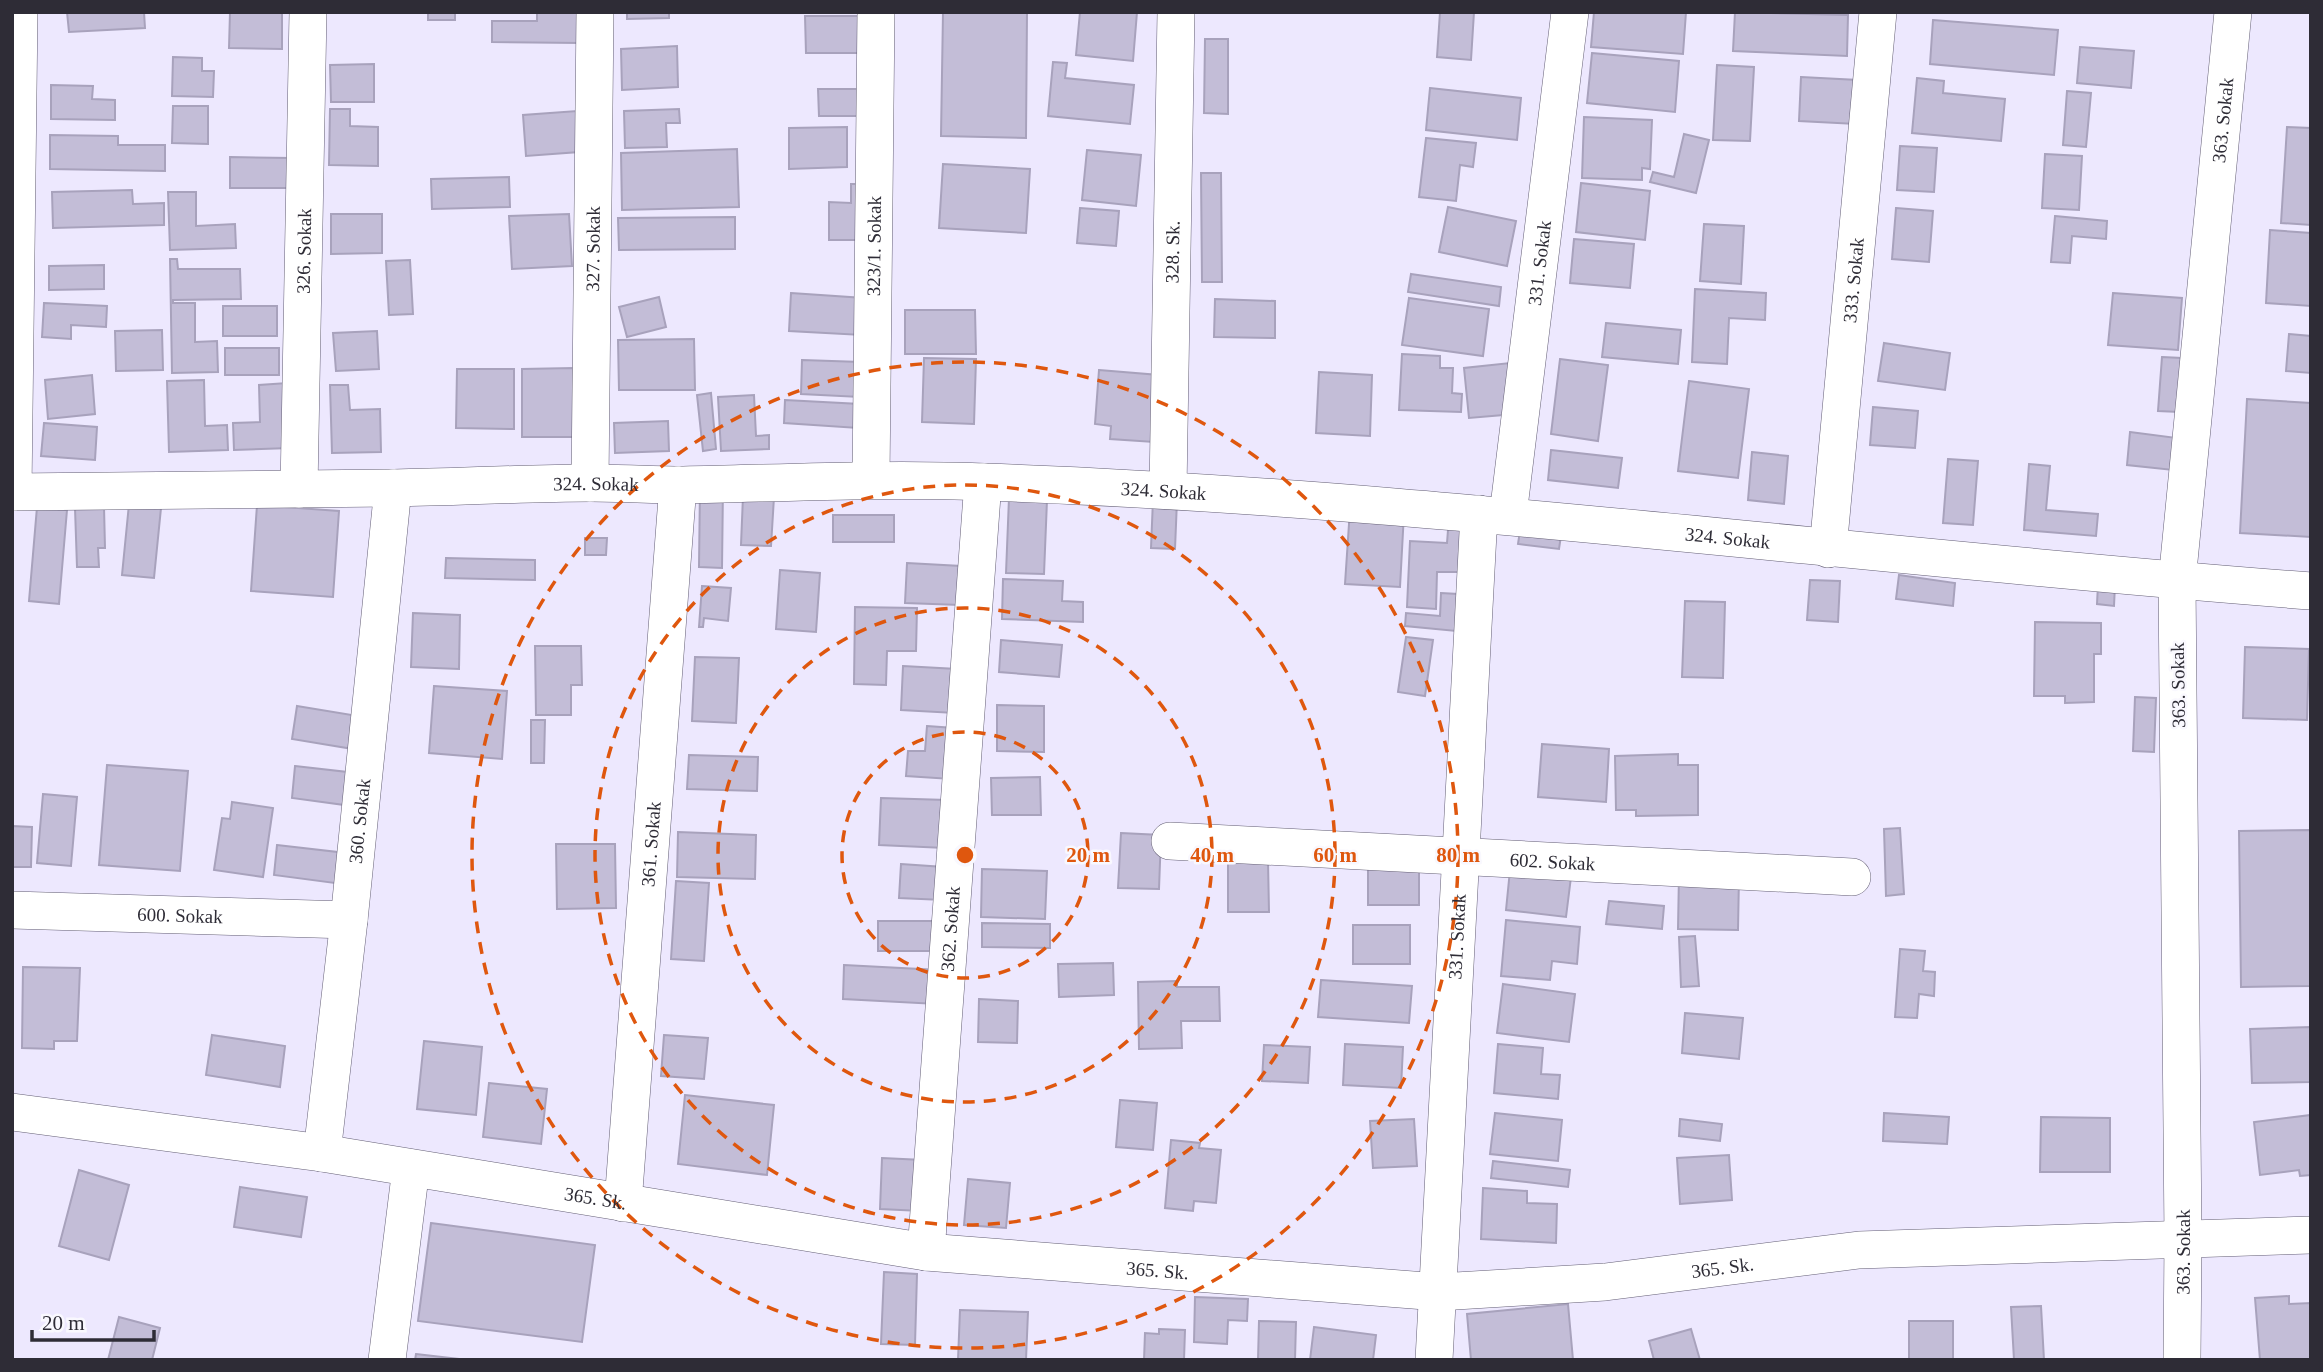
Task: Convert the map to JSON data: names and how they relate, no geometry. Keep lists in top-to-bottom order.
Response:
{
  "streets": {
    "street": [
      "363. Sokak",
      "323/1. Sokak",
      "327. Sokak",
      "326. Sokak",
      "328. Sk.",
      "331. Sokak",
      "333. Sokak",
      "324. Sokak",
      "360. Sokak",
      "361. Sokak",
      "602. Sokak",
      "600. Sokak",
      "362. Sokak",
      "365. Sk."
    ]
  },
  "crossings": [
    ["363. Sokak", "324. Sokak"],
    ["363. Sokak", "365. Sk."],
    ["323/1. Sokak", "324. Sokak"],
    ["327. Sokak", "324. Sokak"],
    ["326. Sokak", "324. Sokak"],
    ["328. Sk.", "324. Sokak"],
    ["331. Sokak", "324. Sokak"],
    ["331. Sokak", "602. Sokak"],
    ["331. Sokak", "365. Sk."],
    ["333. Sokak", "324. Sokak"],
    ["324. Sokak", "360. Sokak"],
    ["324. Sokak", "361. Sokak"],
    ["324. Sokak", "362. Sokak"],
    ["360. Sokak", "600. Sokak"],
    ["360. Sokak", "365. Sk."],
    ["361. Sokak", "365. Sk."],
    ["362. Sokak", "365. Sk."]
  ],
  "scale_bar": "20 m",
  "rings": [
    "20 m",
    "40 m",
    "60 m",
    "80 m"
  ]
}
